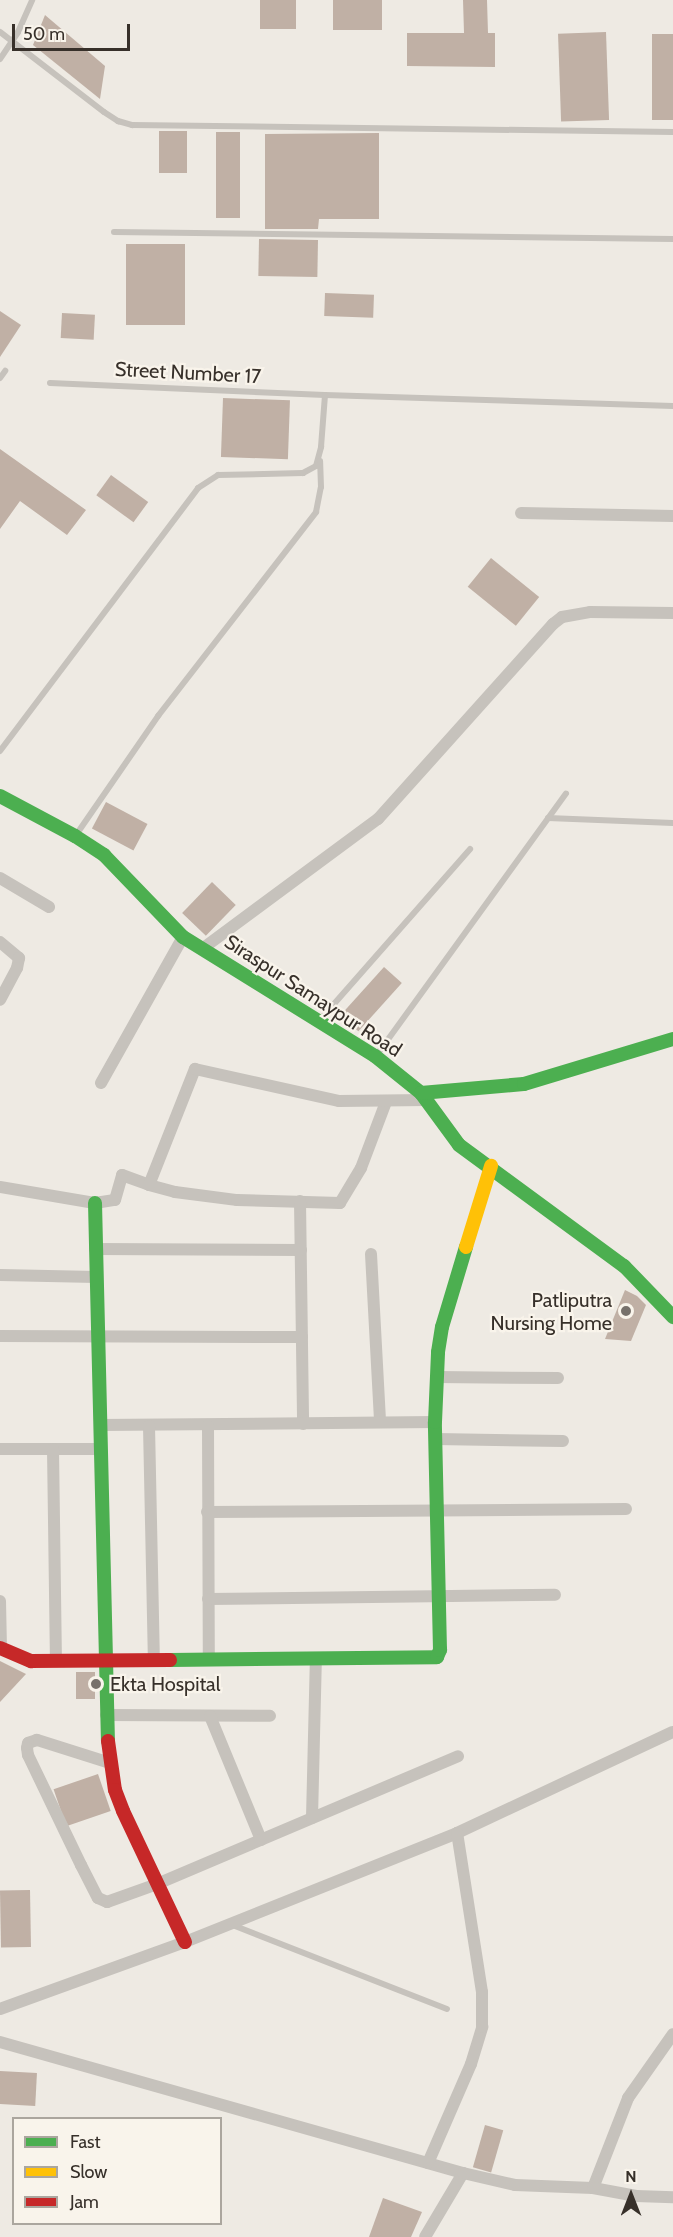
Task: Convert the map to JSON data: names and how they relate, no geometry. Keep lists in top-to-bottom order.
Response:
{
  "streets": {
    "street": ["Siraspur Samaypur Road"],
    "lane": ["Street Number 17"]
  },
  "places": ["Patliputra Nursing Home", "Ekta Hospital"],
  "legend": ["Fast", "Slow", "Jam"],
  "scale_bar": "50 m",
  "north": "top"
}
